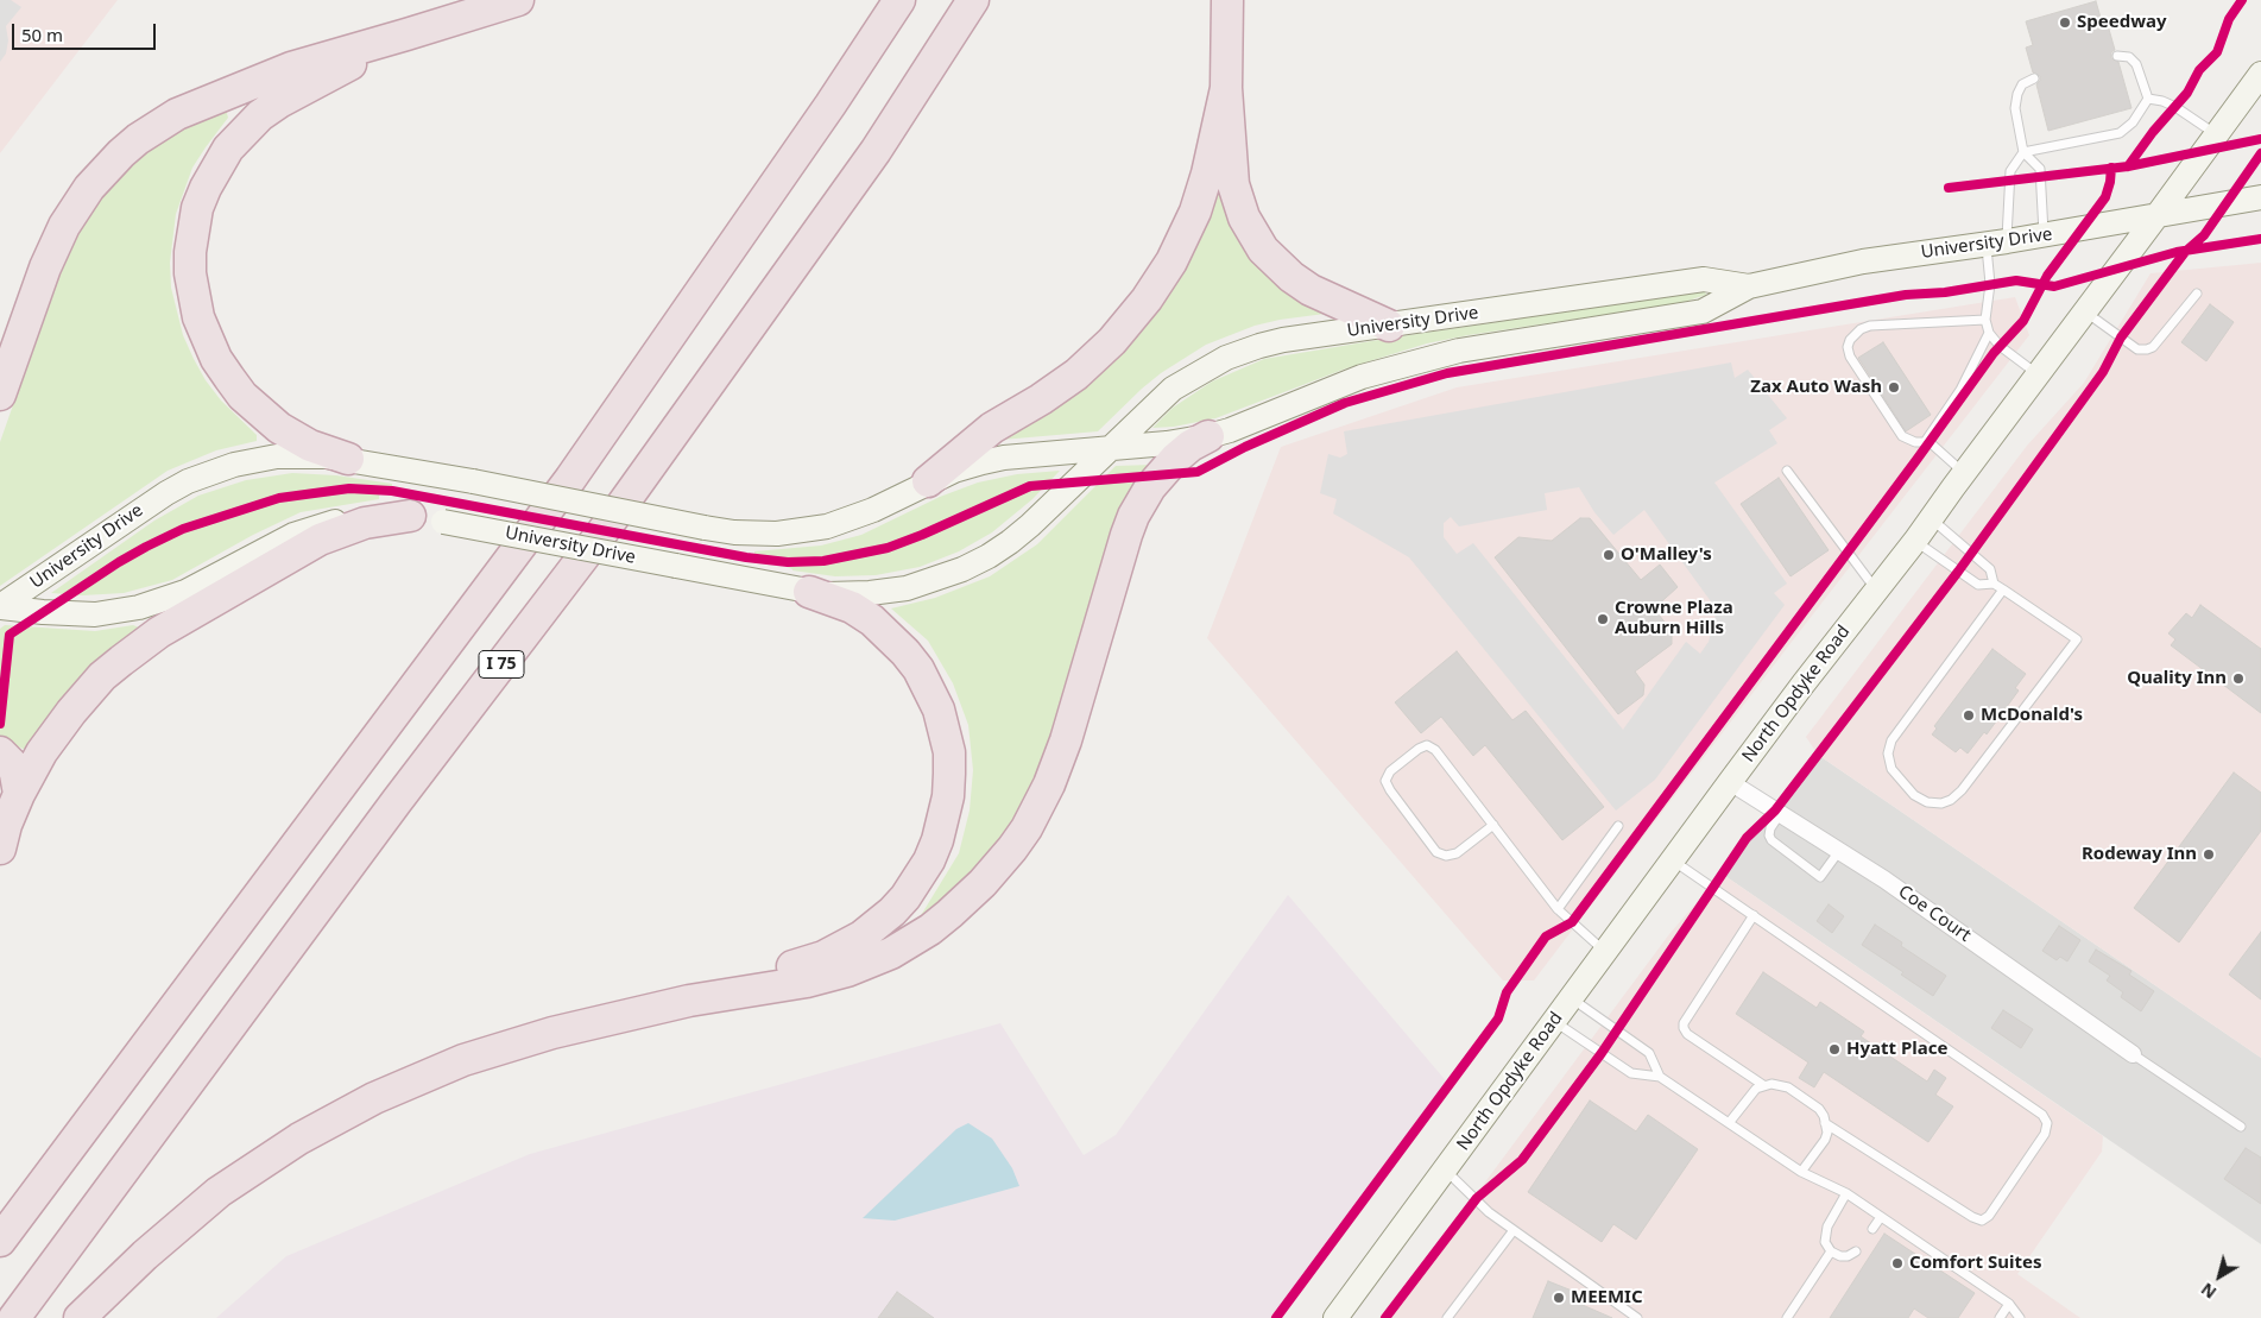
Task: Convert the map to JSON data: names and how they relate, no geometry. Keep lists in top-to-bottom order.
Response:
{
  "streets": {
    "highway": ["I 75"],
    "main road": ["University Drive", "North Opdyke Road"],
    "street": ["Coe Court"]
  },
  "crossings": [
    ["University Drive", "North Opdyke Road"],
    ["North Opdyke Road", "Coe Court"]
  ],
  "places": [
    "Speedway",
    "Zax Auto Wash",
    "O'Malley's",
    "Crowne Plaza Auburn Hills",
    "Quality Inn",
    "McDonald's",
    "Rodeway Inn",
    "Hyatt Place",
    "Comfort Suites",
    "MEEMIC"
  ],
  "scale_bar": "50 m",
  "north": "bottom left"
}
